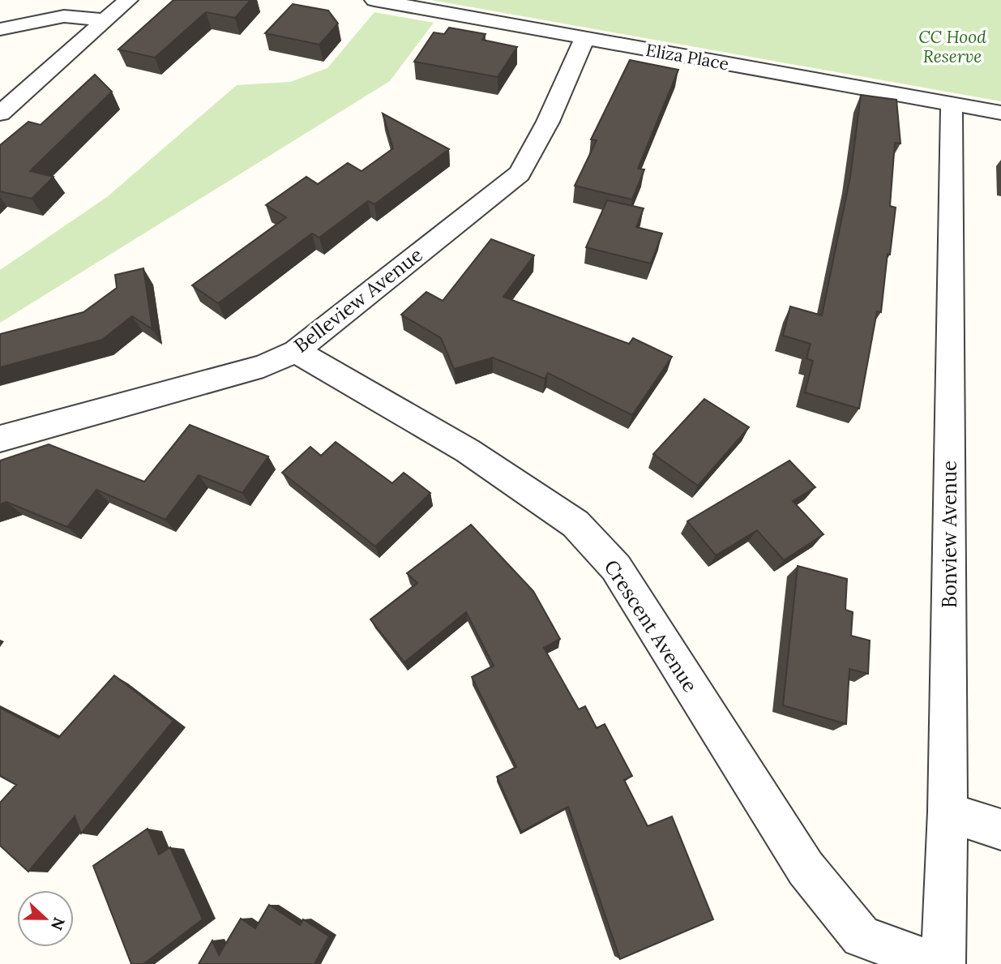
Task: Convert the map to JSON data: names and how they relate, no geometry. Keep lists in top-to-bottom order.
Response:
{
  "streets": {
    "street": [
      "Eliza Place",
      "Belleview Avenue",
      "Bonview Avenue",
      "Crescent Avenue"
    ]
  },
  "crossings": [
    ["Eliza Place", "Belleview Avenue"],
    ["Eliza Place", "Bonview Avenue"],
    ["Belleview Avenue", "Crescent Avenue"]
  ],
  "parks": ["CC Hood Reserve"],
  "north": "right"
}
